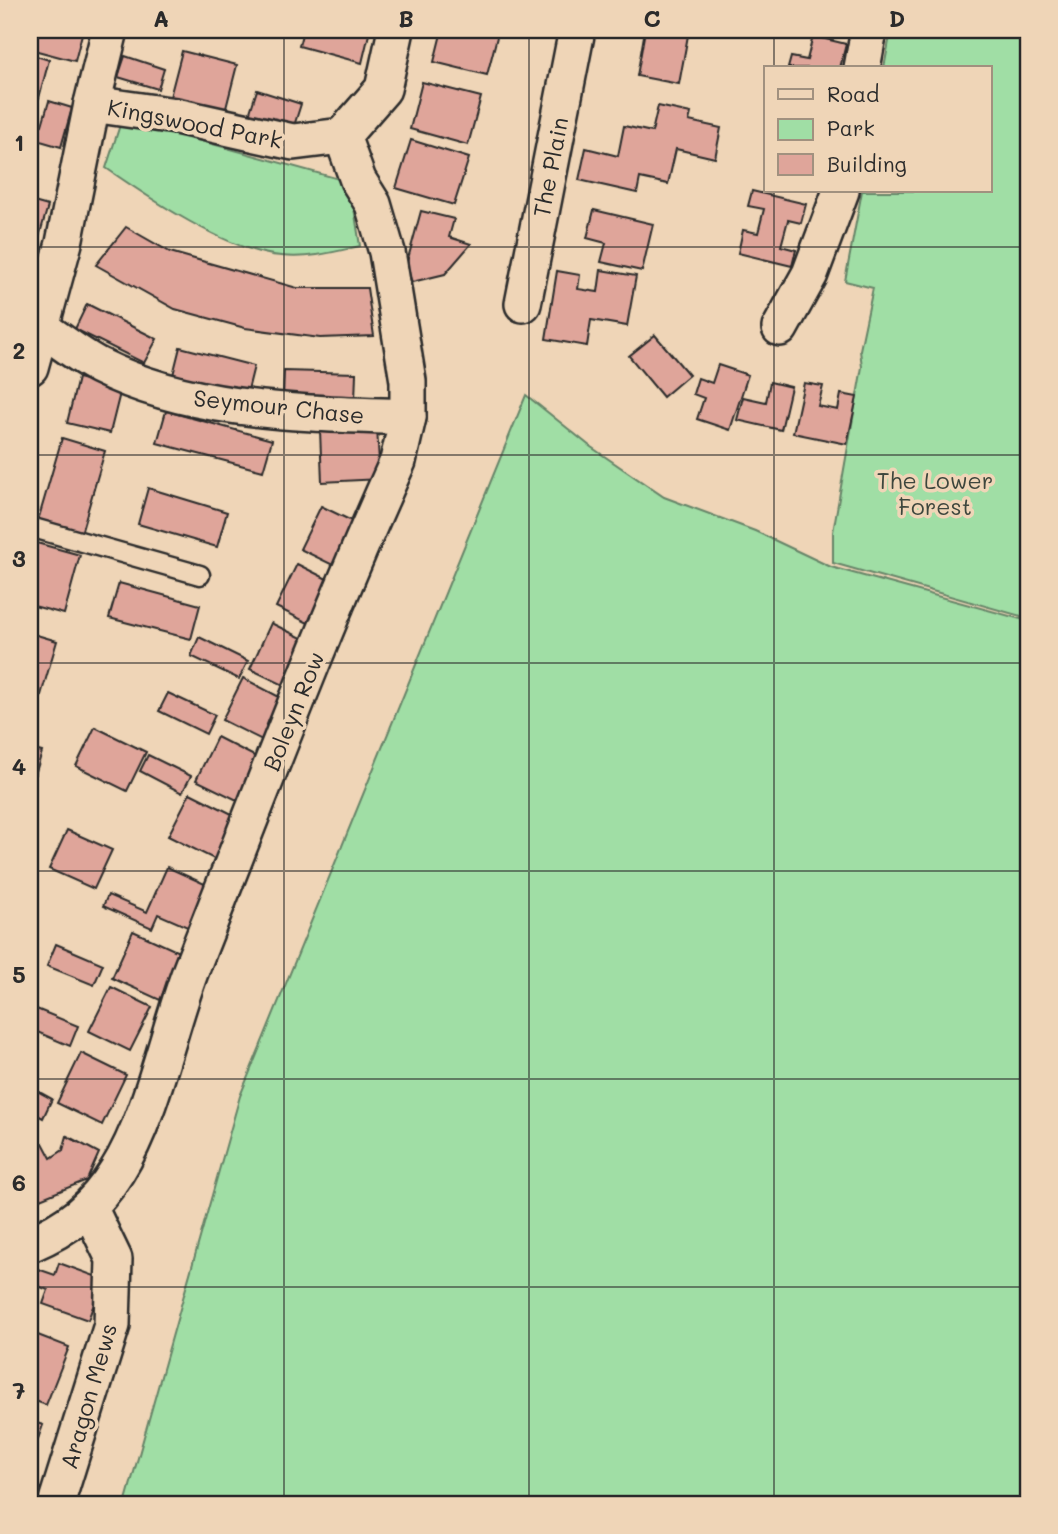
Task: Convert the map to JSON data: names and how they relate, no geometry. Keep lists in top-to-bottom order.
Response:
{
  "streets": {
    "street": [
      "Kingswood Park",
      "The Plain",
      "Seymour Chase",
      "Boleyn Row",
      "Aragon Mews"
    ]
  },
  "crossings": [
    ["Kingswood Park", "Seymour Chase"],
    ["Kingswood Park", "Boleyn Row"],
    ["Seymour Chase", "Boleyn Row"],
    ["Boleyn Row", "Aragon Mews"]
  ],
  "parks": ["The Lower Forest"],
  "legend": ["Road", "Park", "Building"],
  "grid": {
    "columns": [
      "A",
      "B",
      "C",
      "D"
    ],
    "rows": [
      "1",
      "2",
      "3",
      "4",
      "5",
      "6",
      "7"
    ]
  }
}
